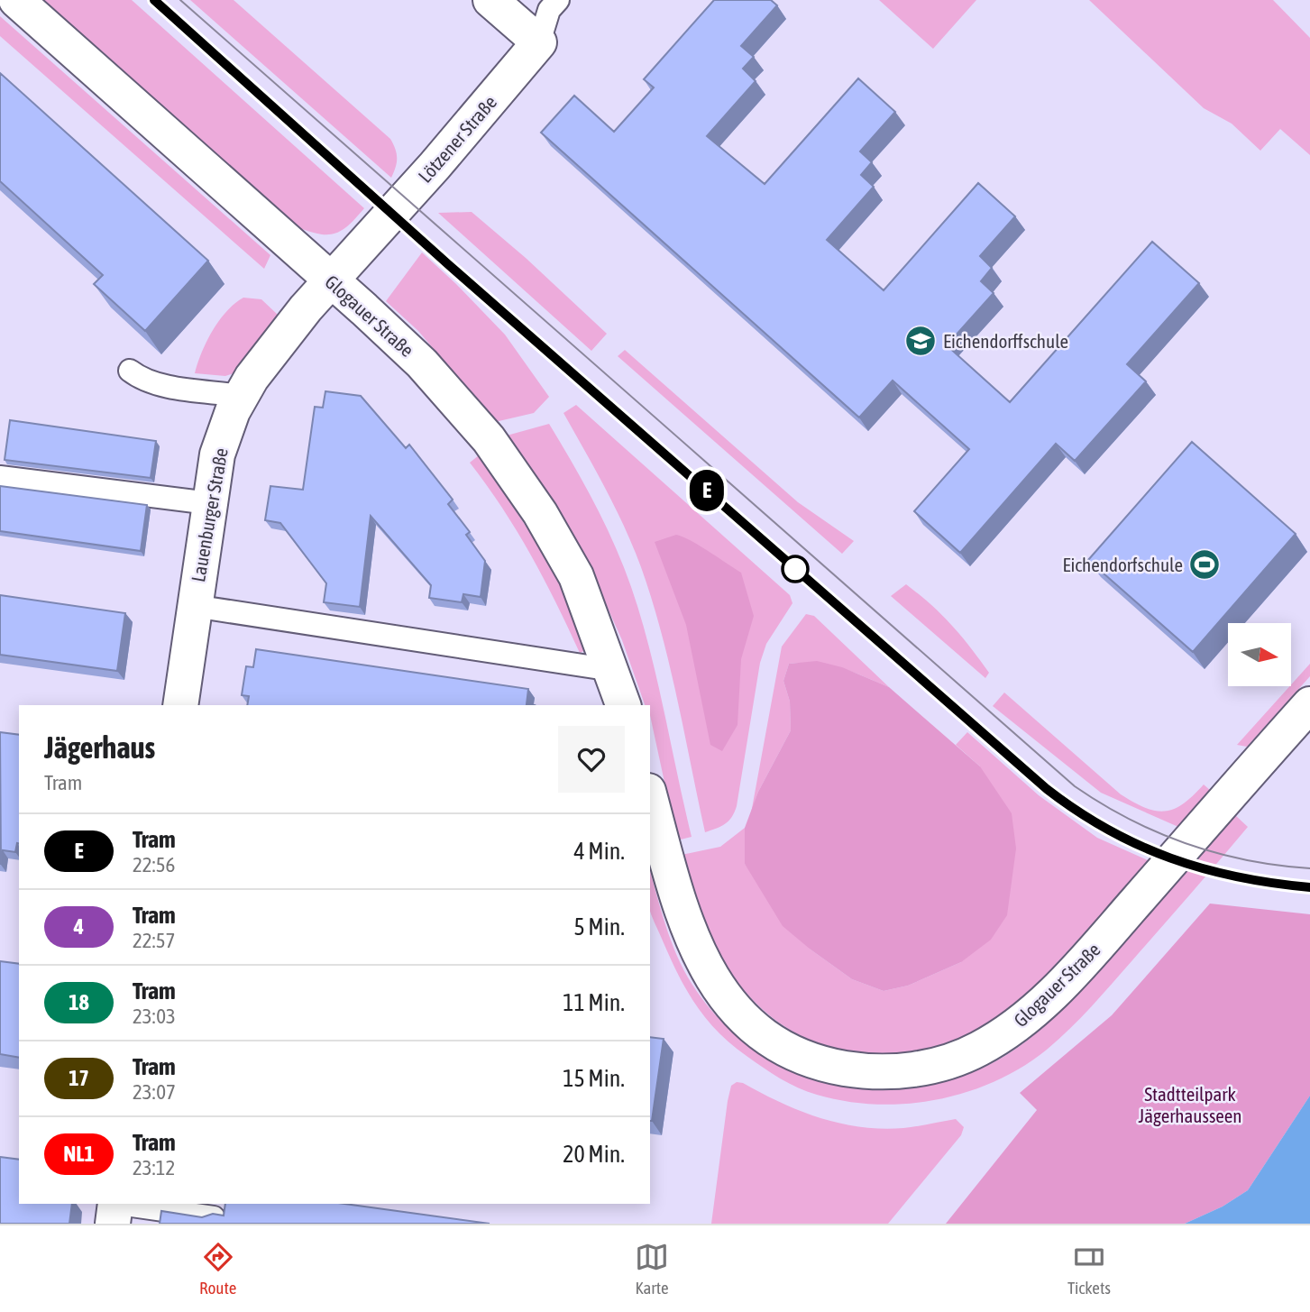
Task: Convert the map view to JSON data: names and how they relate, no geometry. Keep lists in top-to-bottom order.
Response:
{
  "streets": {
    "street": ["Lötzener Straße", "Glogauer Straße", "Lauenburger Straße"]
  },
  "crossings": [
    ["Lötzener Straße", "Glogauer Straße"],
    ["Lötzener Straße", "Lauenburger Straße"],
    ["Glogauer Straße", "Lauenburger Straße"]
  ],
  "parks": ["Stadtteilpark Jägerhausseen"],
  "places": {
    "school or university": ["Eichendorffschule"],
    "sports": ["Eichendorfschule"]
  },
  "lines": ["tram line E"],
  "north": "right",
  "page": {
    "on_map": "E",
    "heading": ["Jägerhaus", "Tram"],
    "list": [
      {
        "mark": "E",
        "name": "Tram",
        "note": "22:56",
        "value": "4 Min."
      },
      {
        "mark": "4",
        "name": "Tram",
        "note": "22:57",
        "value": "5 Min."
      },
      {
        "mark": "18",
        "name": "Tram",
        "note": "23:03",
        "value": "11 Min."
      },
      {
        "mark": "17",
        "name": "Tram",
        "note": "23:07",
        "value": "15 Min."
      },
      {
        "mark": "NL1",
        "name": "Tram",
        "note": "23:12",
        "value": "20 Min."
      }
    ],
    "tabs": ["Route", "Karte", "Tickets"]
  }
}
